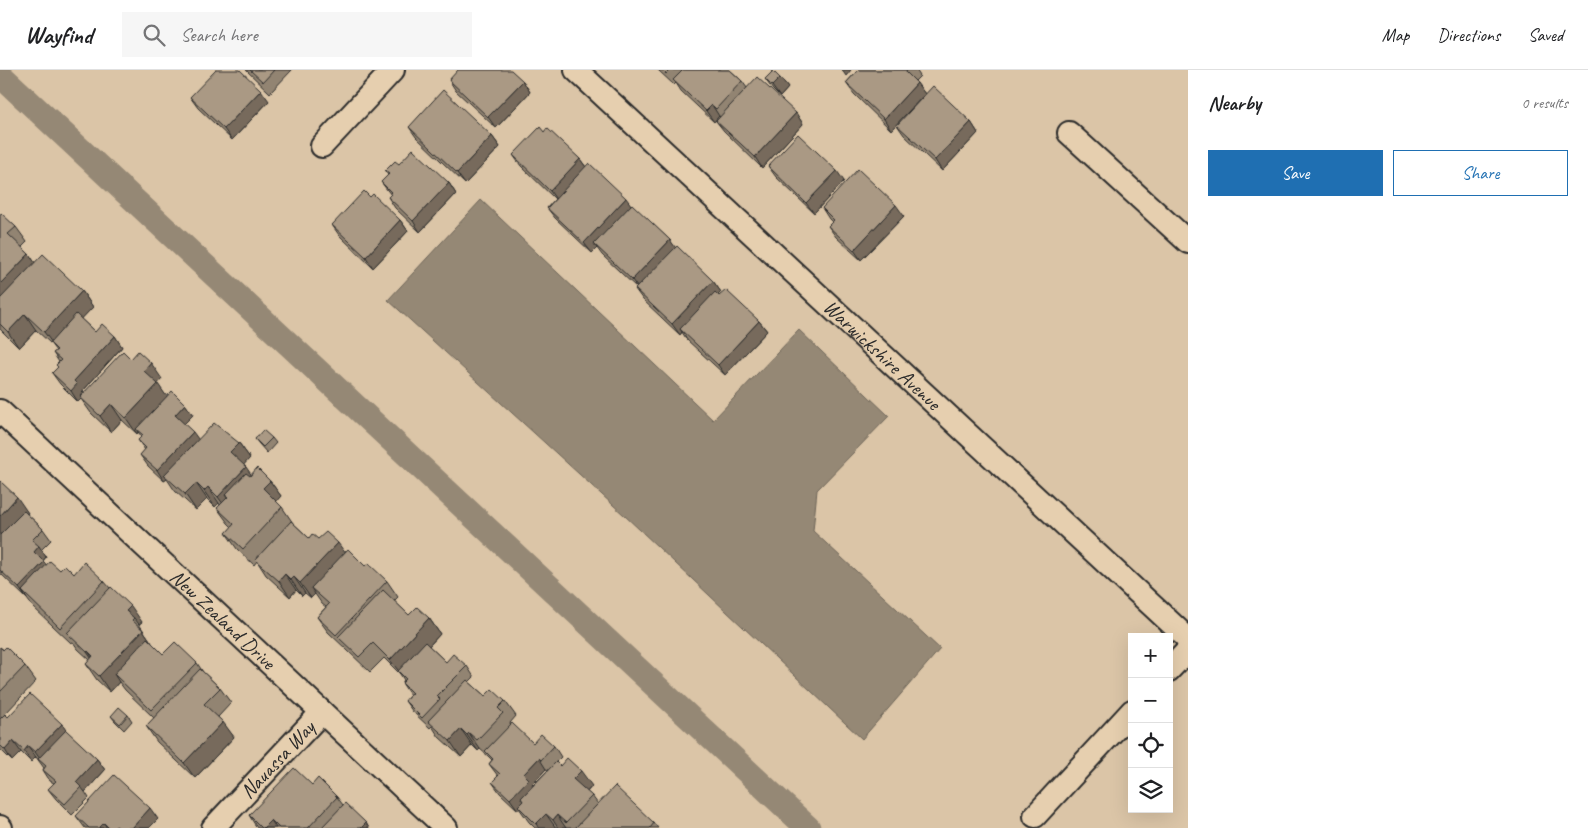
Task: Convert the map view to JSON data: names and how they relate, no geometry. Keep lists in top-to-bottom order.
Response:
{
  "streets": {
    "street": ["Warwickshire Avenue", "New Zealand Drive", "Nauassa Way"]
  },
  "crossings": [
    ["New Zealand Drive", "Nauassa Way"]
  ],
  "page": {
    "header": "Wayfind",
    "search": "Search here",
    "nav": ["Map", "Directions", "Saved"],
    "heading": ["Nearby", "0 results"],
    "buttons": ["Save", "Share"],
    "map_buttons": ["+", "−"]
  }
}
